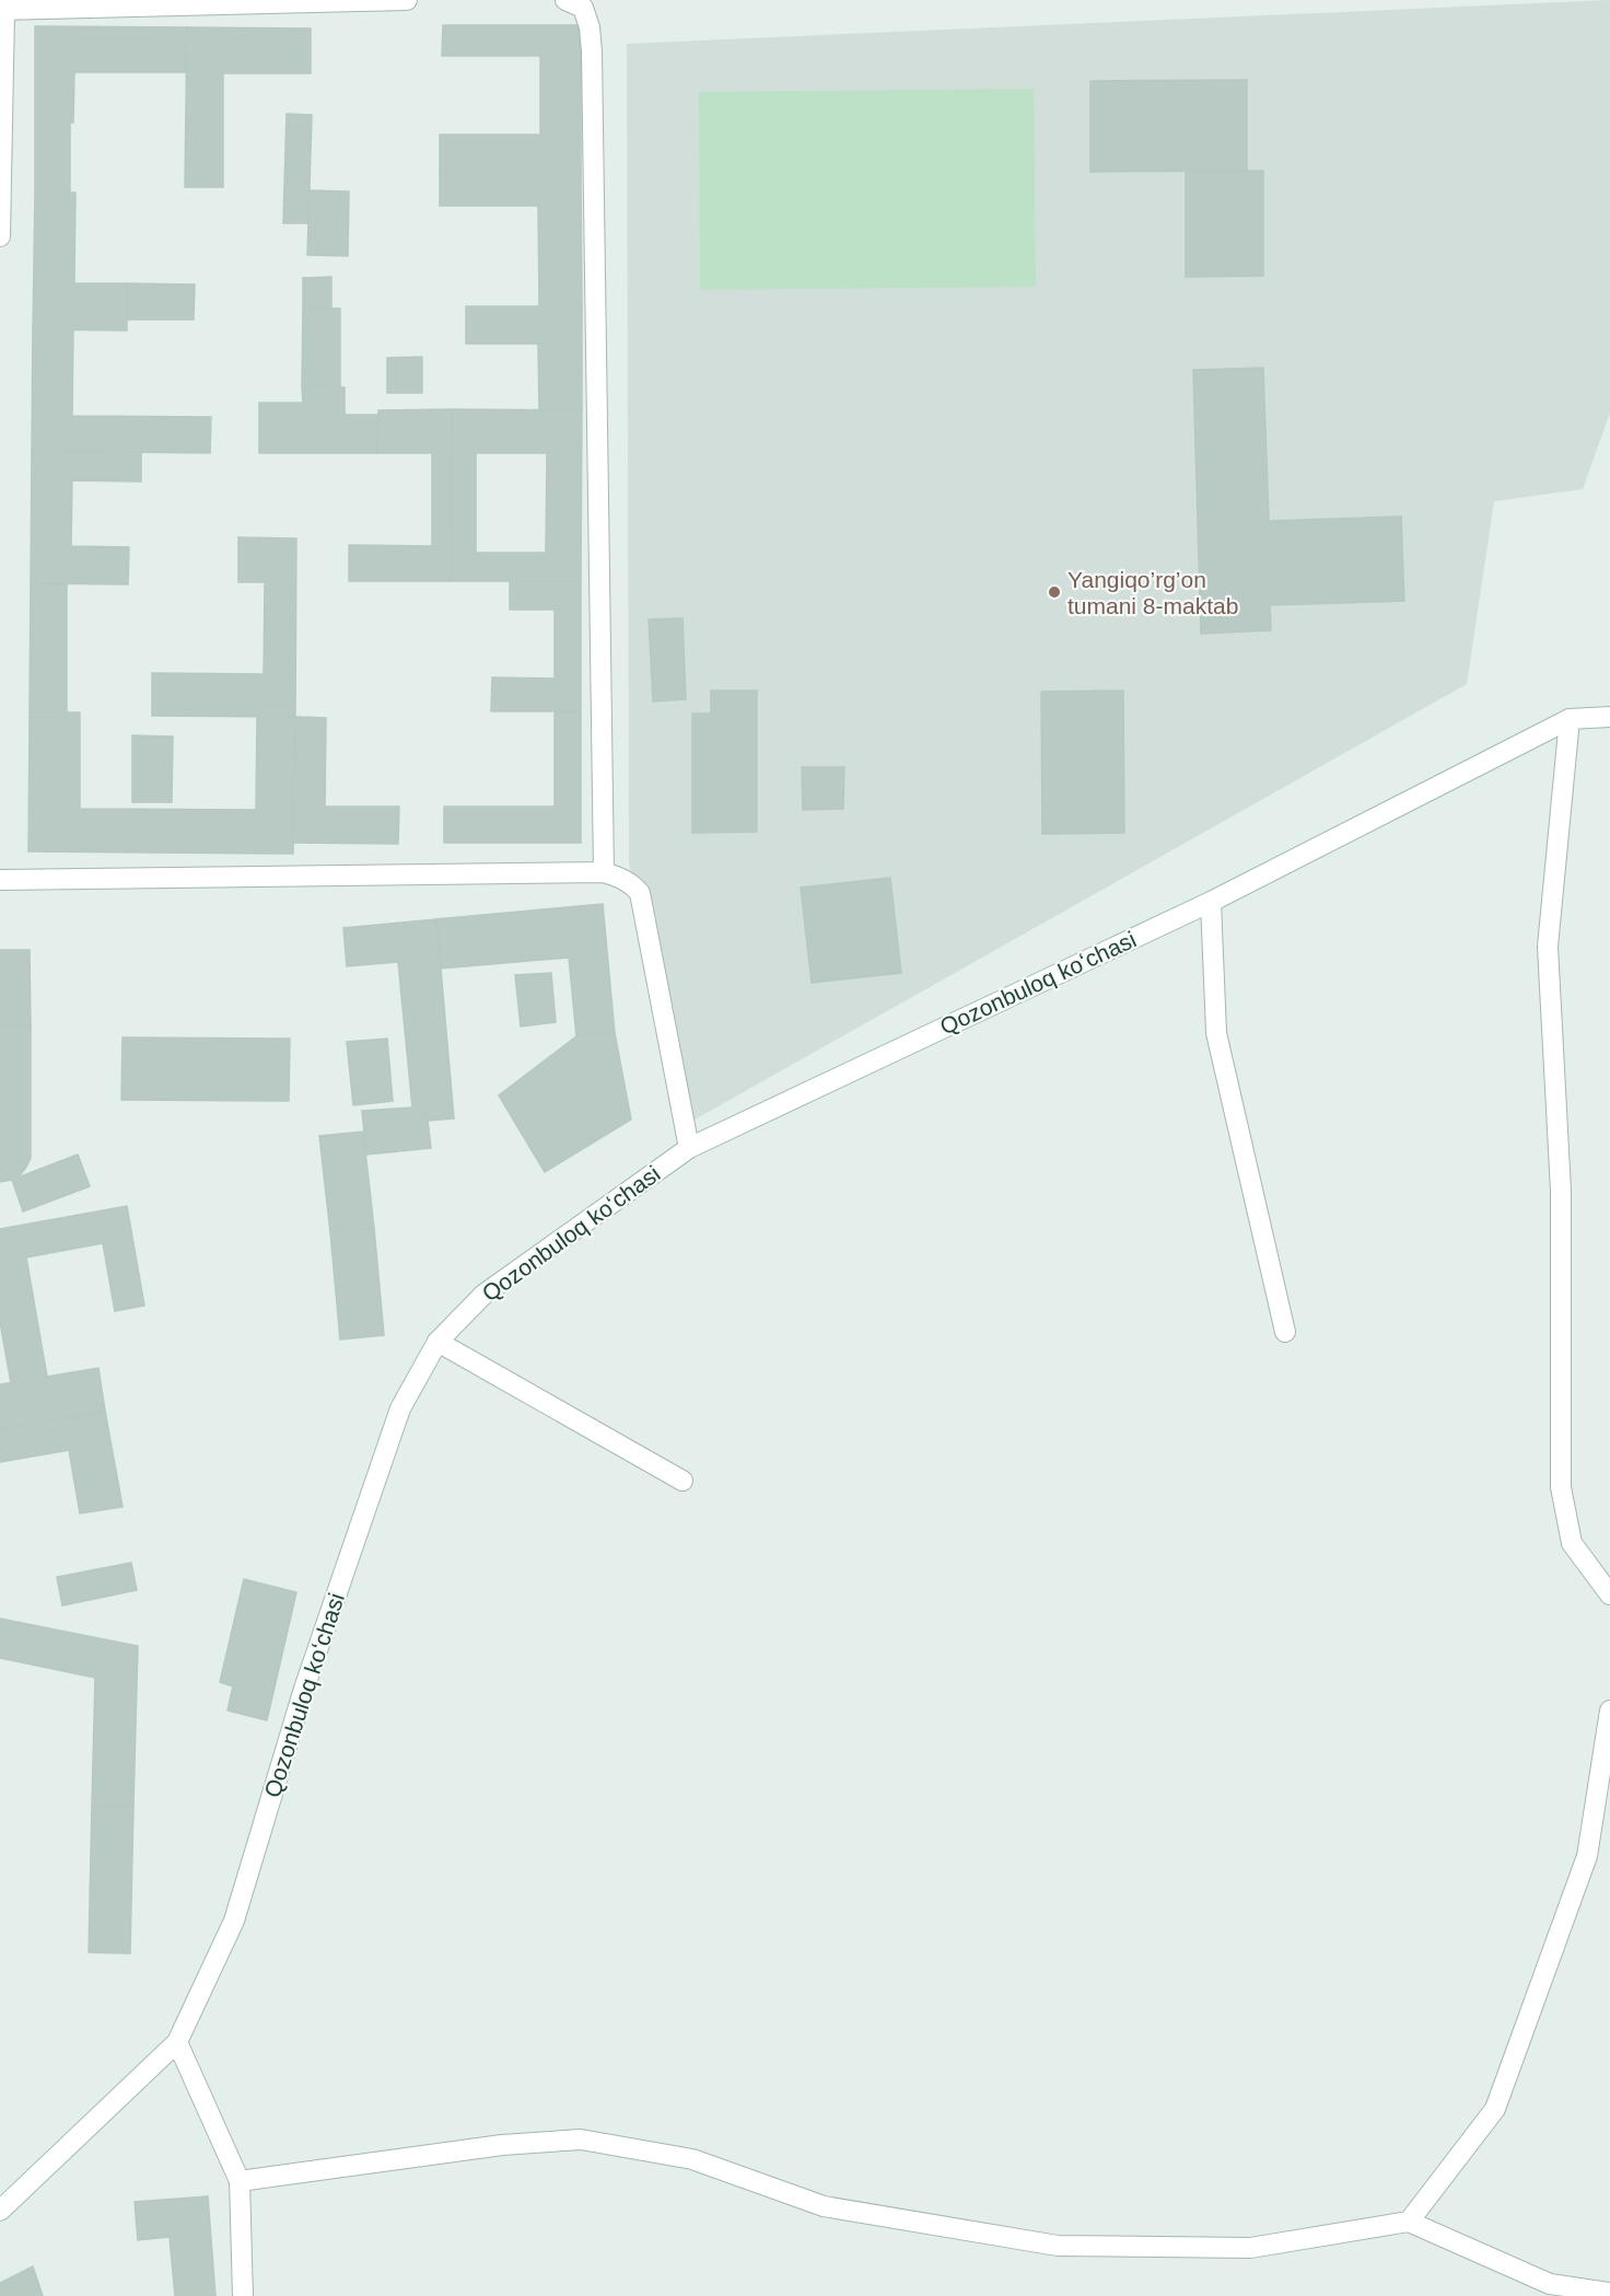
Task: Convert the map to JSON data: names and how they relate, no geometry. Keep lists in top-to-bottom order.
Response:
{
  "streets": {
    "street": ["Qozonbuloq koʻchasi"]
  },
  "places": ["Yangiqo’rg’on tumani 8-maktab"]
}
